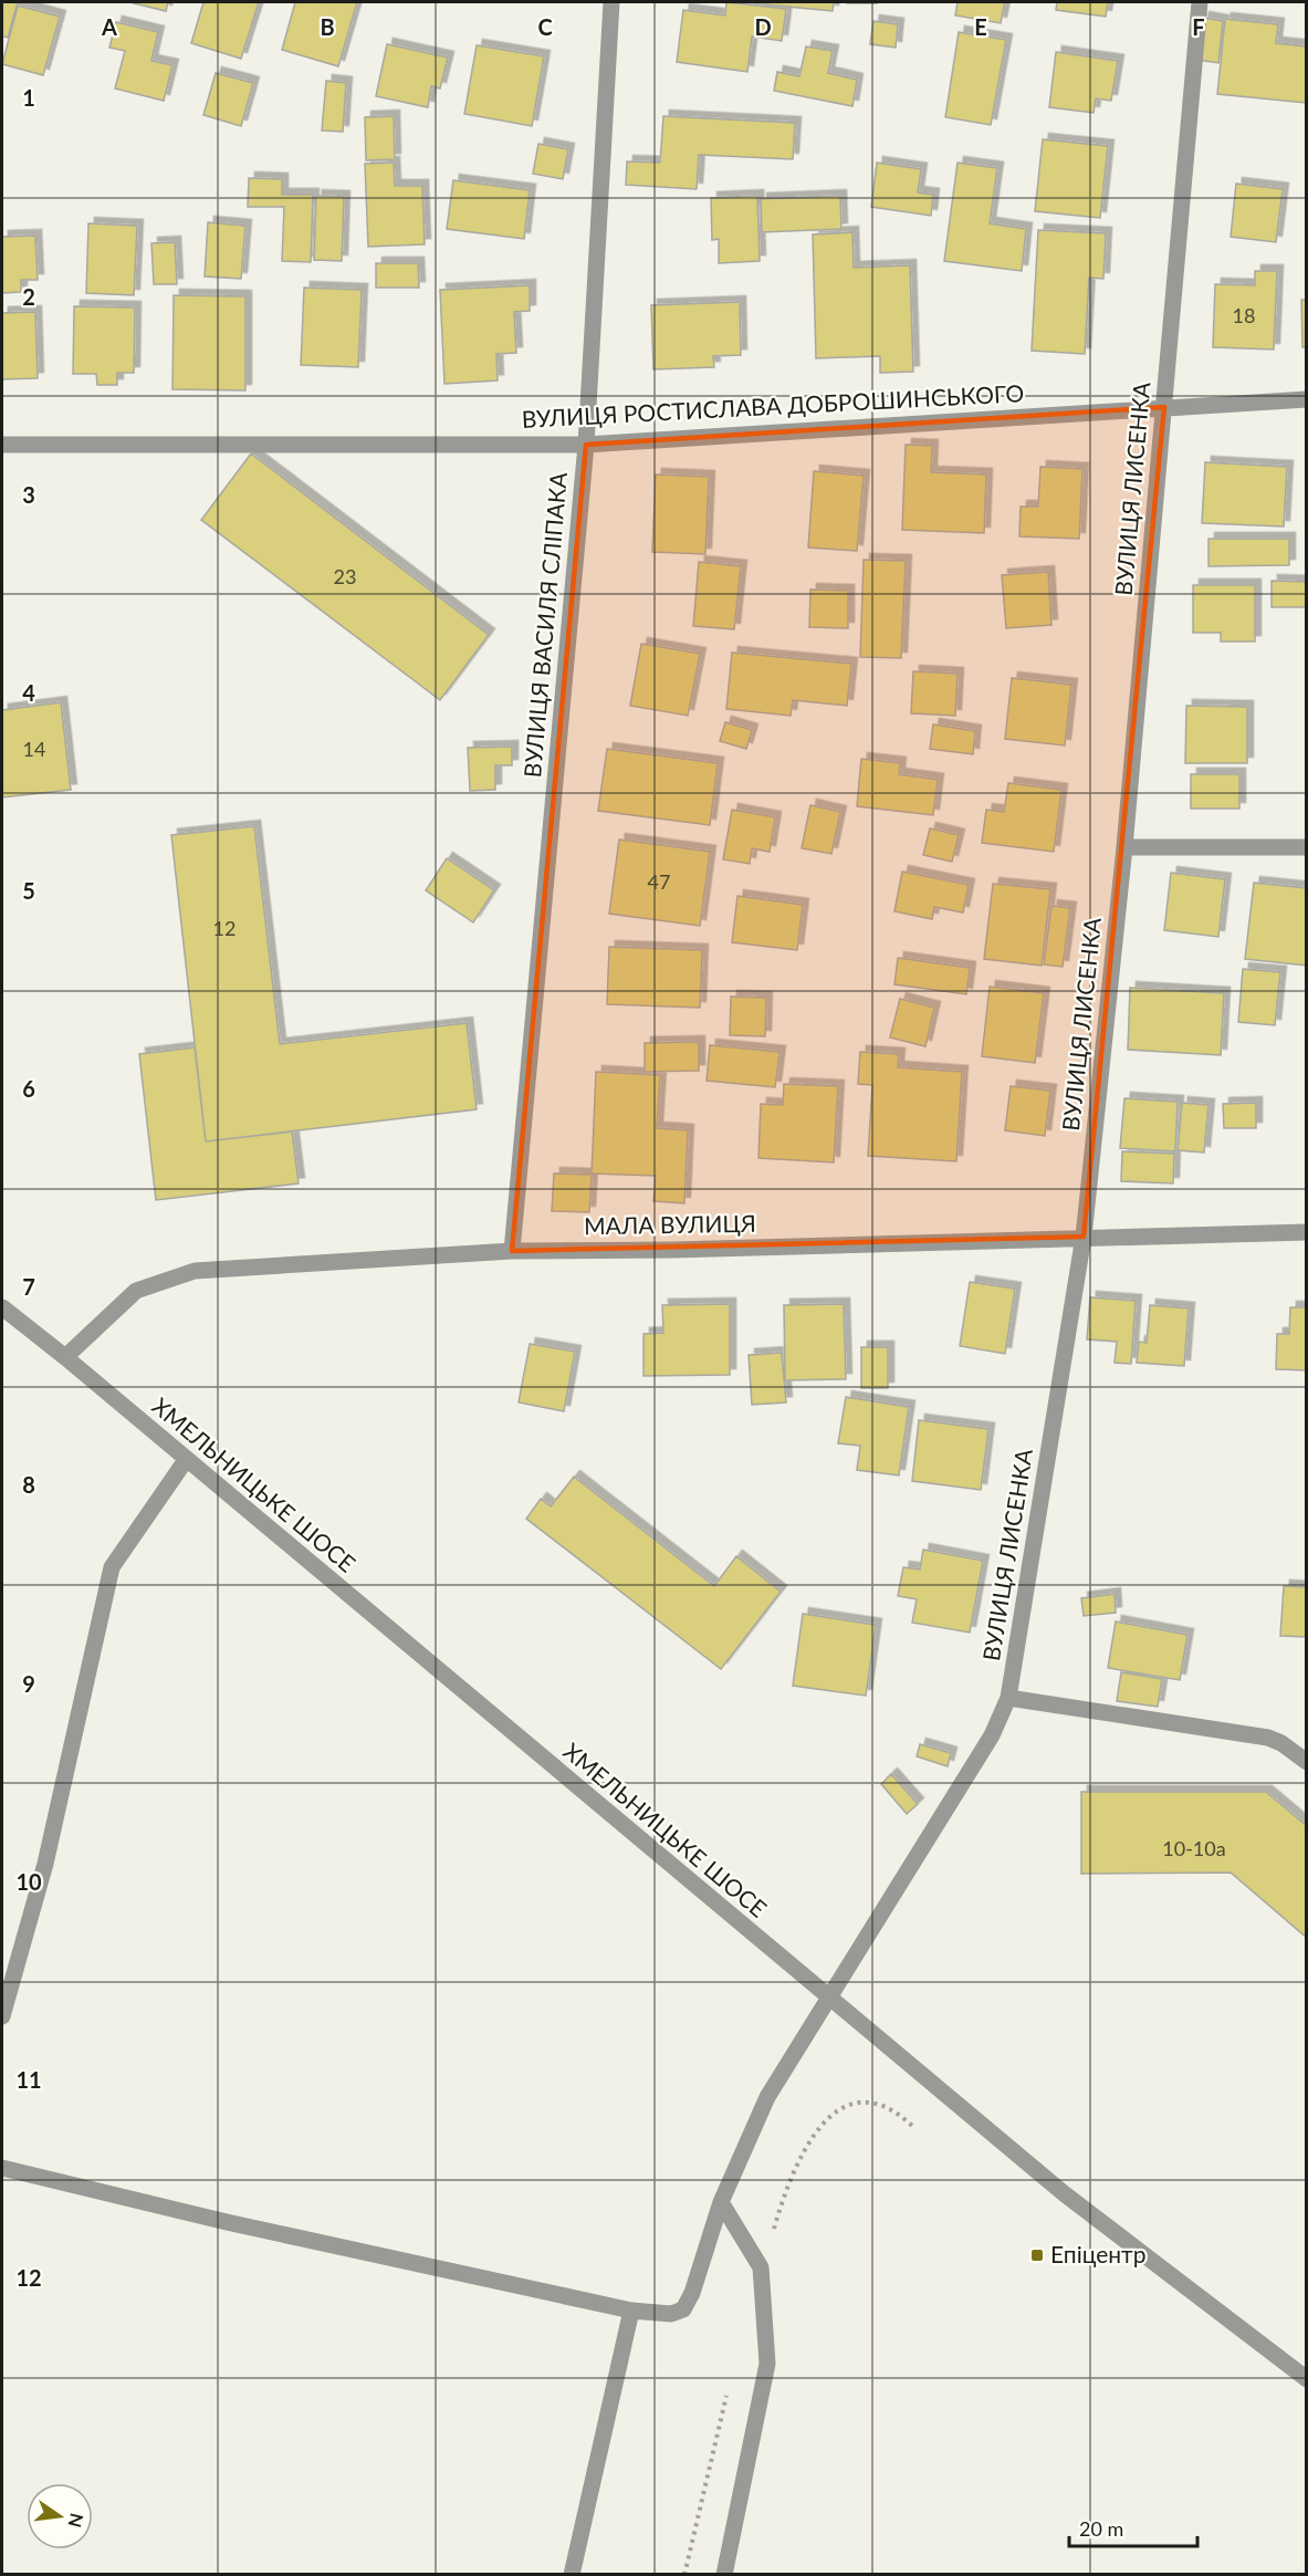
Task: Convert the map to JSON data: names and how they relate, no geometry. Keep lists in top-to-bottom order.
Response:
{
  "streets": {
    "street": [
      "ВУЛИЦЯ РОСТИСЛАВА ДОБРОШИНСЬКОГО",
      "ВУЛИЦЯ ЛИСЕНКА",
      "ВУЛИЦЯ ВАСИЛЯ СЛІПАКА",
      "МАЛА ВУЛИЦЯ",
      "ХМЕЛЬНИЦЬКЕ ШОСЕ"
    ]
  },
  "crossings": [
    ["ВУЛИЦЯ РОСТИСЛАВА ДОБРОШИНСЬКОГО", "ВУЛИЦЯ ЛИСЕНКА"],
    ["ВУЛИЦЯ РОСТИСЛАВА ДОБРОШИНСЬКОГО", "ВУЛИЦЯ ВАСИЛЯ СЛІПАКА"],
    ["ВУЛИЦЯ ЛИСЕНКА", "МАЛА ВУЛИЦЯ"],
    ["ВУЛИЦЯ ЛИСЕНКА", "ХМЕЛЬНИЦЬКЕ ШОСЕ"],
    ["ВУЛИЦЯ ВАСИЛЯ СЛІПАКА", "МАЛА ВУЛИЦЯ"],
    ["МАЛА ВУЛИЦЯ", "ХМЕЛЬНИЦЬКЕ ШОСЕ"]
  ],
  "places": {
    "transit": ["Епіцентр"]
  },
  "house_numbers": [
    "18",
    "23",
    "14",
    "47",
    "12",
    "10-10а"
  ],
  "scale_bar": "20 m",
  "north": "right",
  "grid": {
    "columns": [
      "A",
      "B",
      "C",
      "D",
      "E",
      "F"
    ],
    "rows": [
      "1",
      "2",
      "3",
      "4",
      "5",
      "6",
      "7",
      "8",
      "9",
      "10",
      "11",
      "12"
    ]
  }
}
